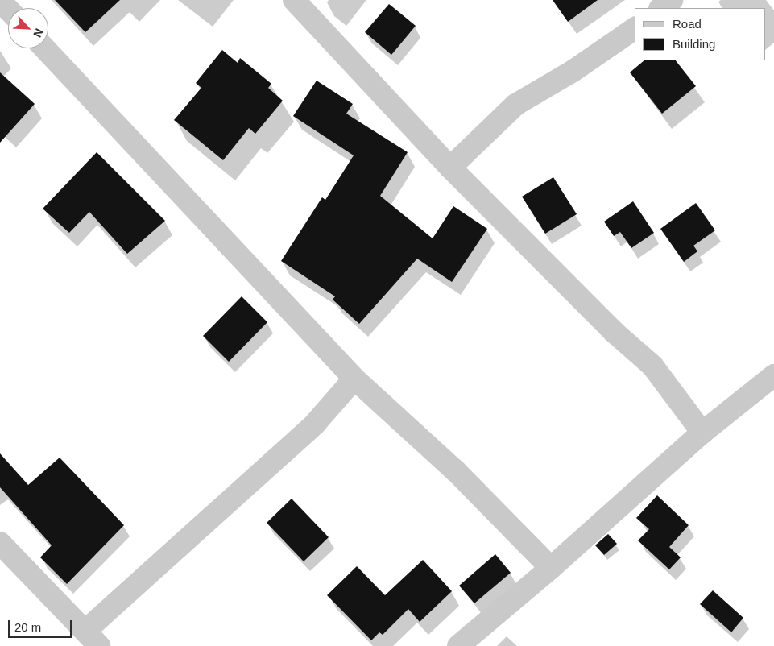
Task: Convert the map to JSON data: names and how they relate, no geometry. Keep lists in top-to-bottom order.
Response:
{
  "legend": ["Road", "Building"],
  "scale_bar": "20 m",
  "north": "bottom right"
}
